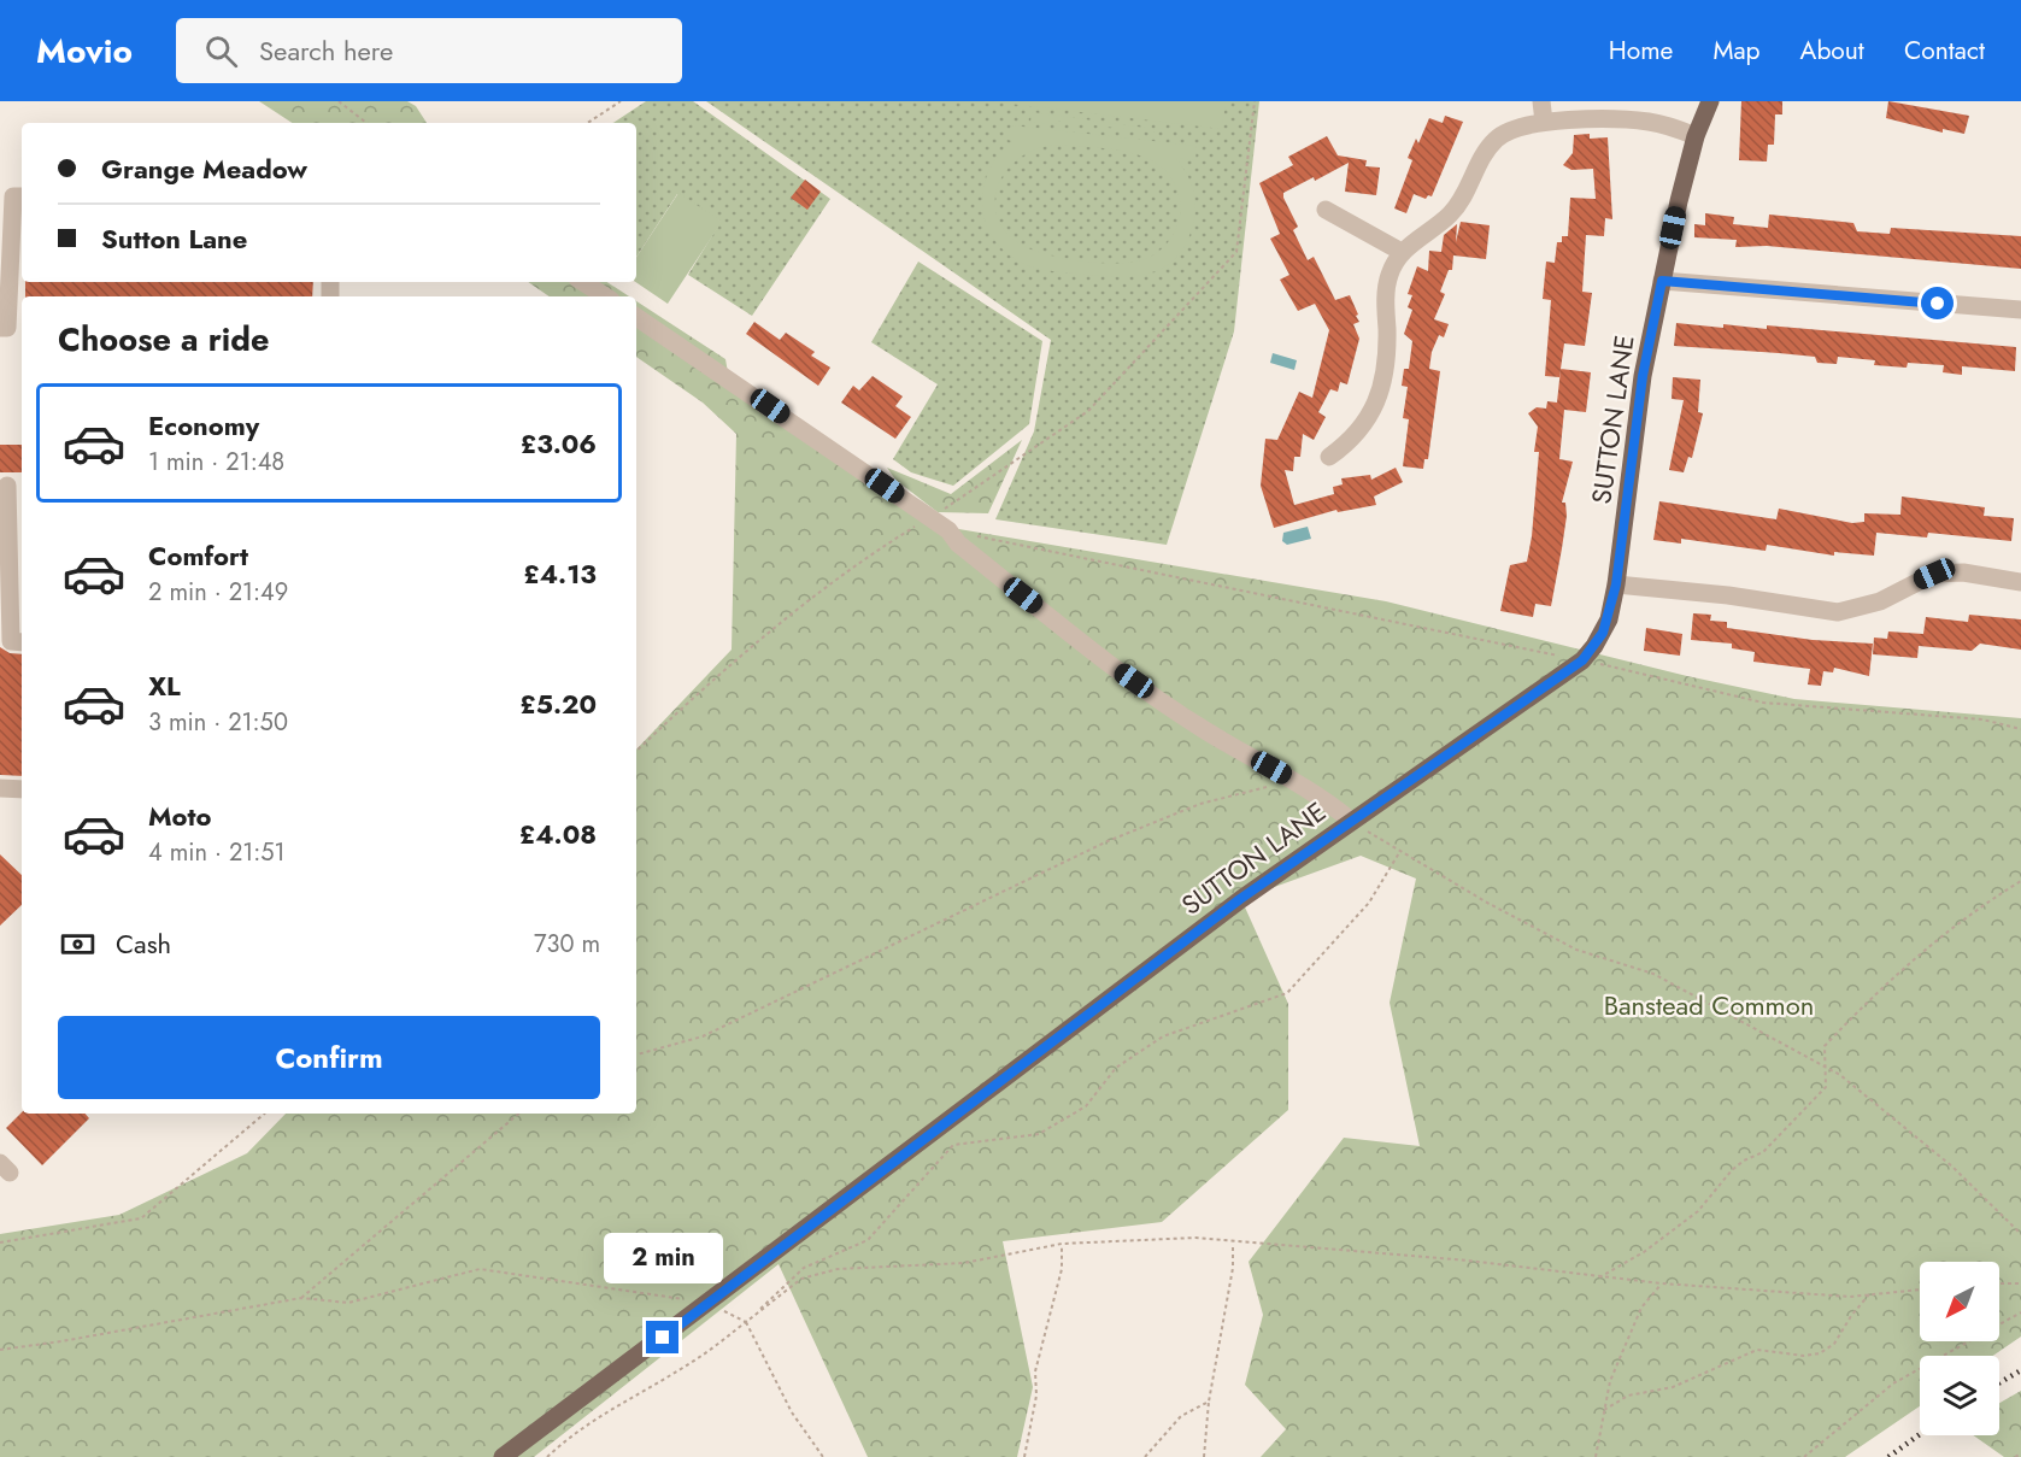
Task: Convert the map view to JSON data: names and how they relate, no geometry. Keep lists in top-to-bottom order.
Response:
{
  "streets": {
    "main road": ["SUTTON LANE"]
  },
  "parks": ["Banstead Common"],
  "north": "bottom left",
  "page": {
    "header": "Movio",
    "search": "Search here",
    "nav": [
      "Home",
      "Map",
      "About",
      "Contact"
    ],
    "banner": ["Grange Meadow", "Sutton Lane"],
    "heading": "Choose a ride",
    "list": [
      {
        "name": "Economy",
        "note": "1 min · 21:48",
        "value": "£3.06"
      },
      {
        "name": "Comfort",
        "note": "2 min · 21:49",
        "value": "£4.13"
      },
      {
        "name": "XL",
        "note": "3 min · 21:50",
        "value": "£5.20"
      },
      {
        "name": "Moto",
        "note": "4 min · 21:51",
        "value": "£4.08"
      }
    ],
    "pay": ["Cash", "730 m"],
    "buttons": "Confirm",
    "bubble": "2 min"
  }
}
